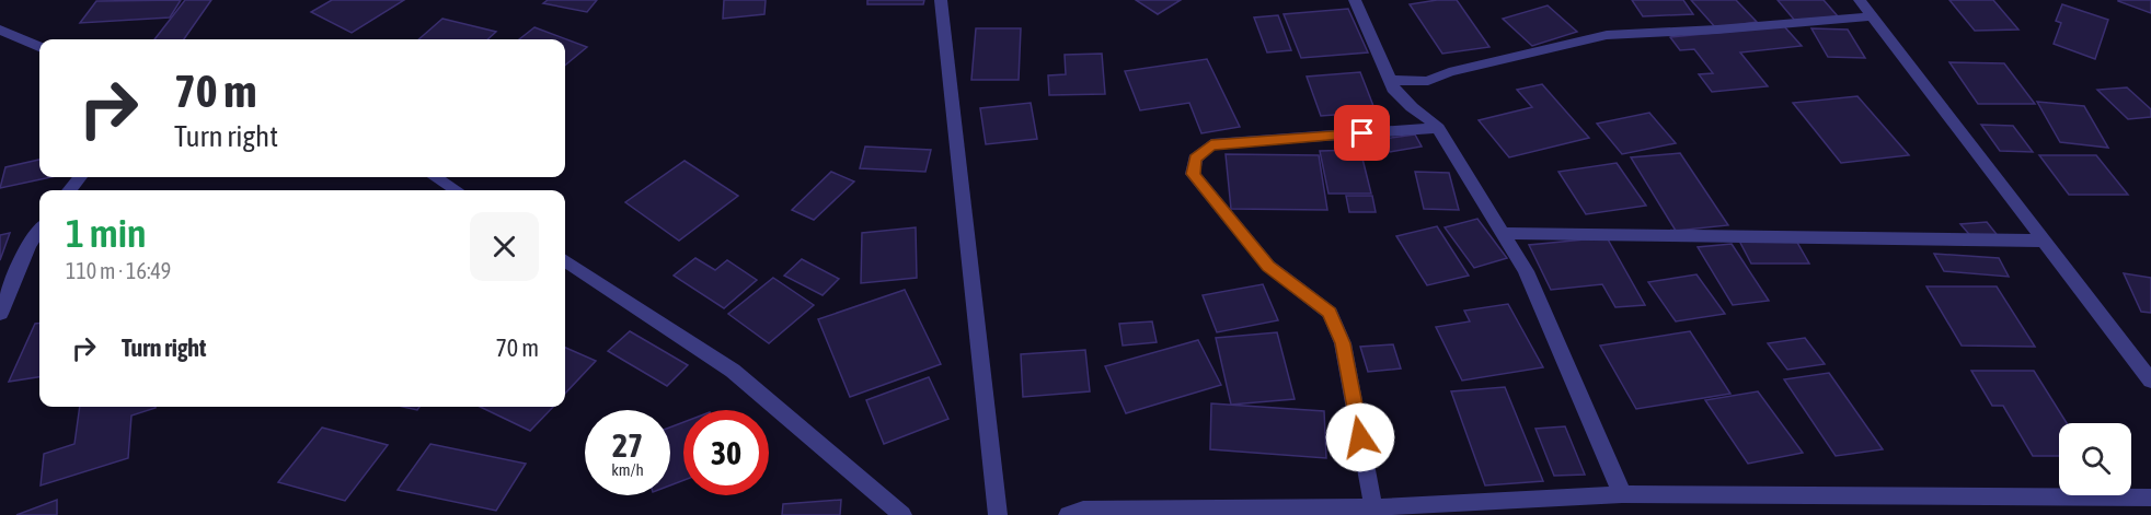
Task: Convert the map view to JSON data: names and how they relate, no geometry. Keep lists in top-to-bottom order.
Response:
{
  "page": {
    "turn": ["70 m", "Turn right"],
    "heading": ["1 min", "110 m · 16:49"],
    "list": [
      {
        "name": "Turn right",
        "value": "70 m"
      }
    ],
    "speed": "27 km/h",
    "limit": "30"
  }
}
